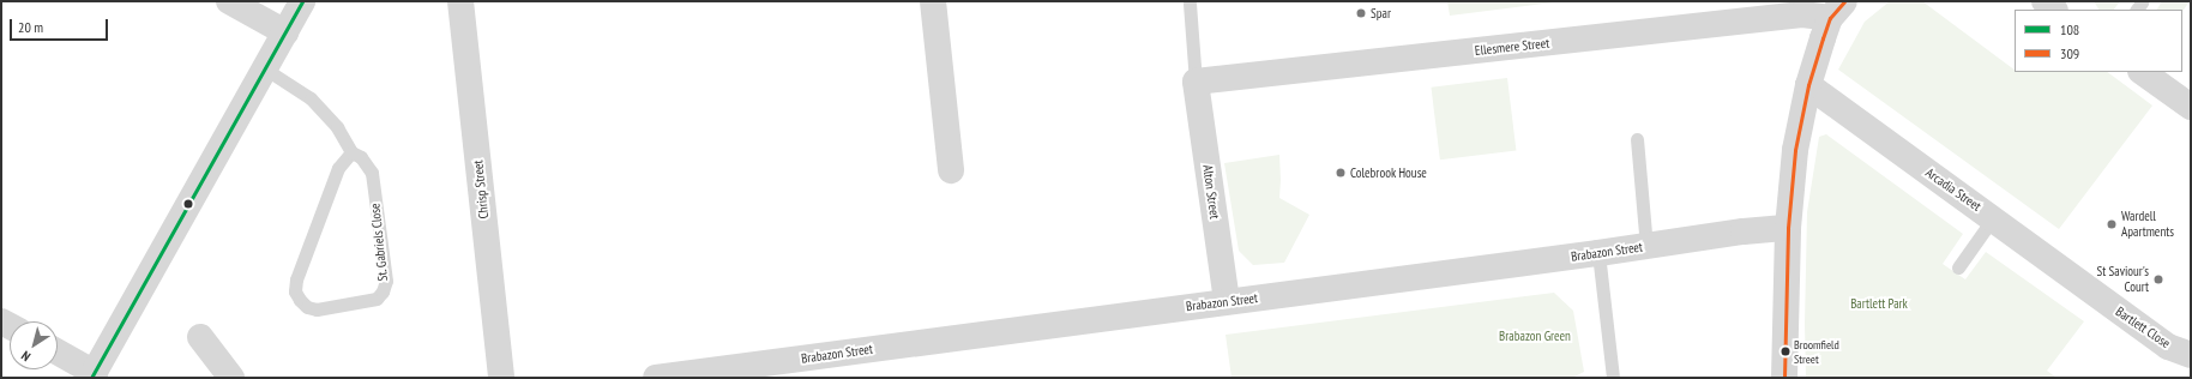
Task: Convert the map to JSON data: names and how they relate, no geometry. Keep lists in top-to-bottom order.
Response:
{
  "streets": {
    "street": [
      "Ellesmere Street",
      "Chrisp Street",
      "Arcadia Street",
      "Alton Street",
      "Brabazon Street",
      "Bartlett Close"
    ],
    "lane": ["St. Gabriels Close"]
  },
  "crossings": [
    ["Ellesmere Street", "Alton Street"],
    ["Arcadia Street", "Bartlett Close"],
    ["Alton Street", "Brabazon Street"]
  ],
  "parks": ["Bartlett Park", "Brabazon Green"],
  "places": [
    "Spar",
    "Colebrook House",
    "Wardell Apartments",
    "St Saviour's Court",
    "Broomfield Street"
  ],
  "lines": ["transit line 108", "transit line 309"],
  "legend": ["108", "309"],
  "scale_bar": "20 m",
  "north": "bottom left"
}
